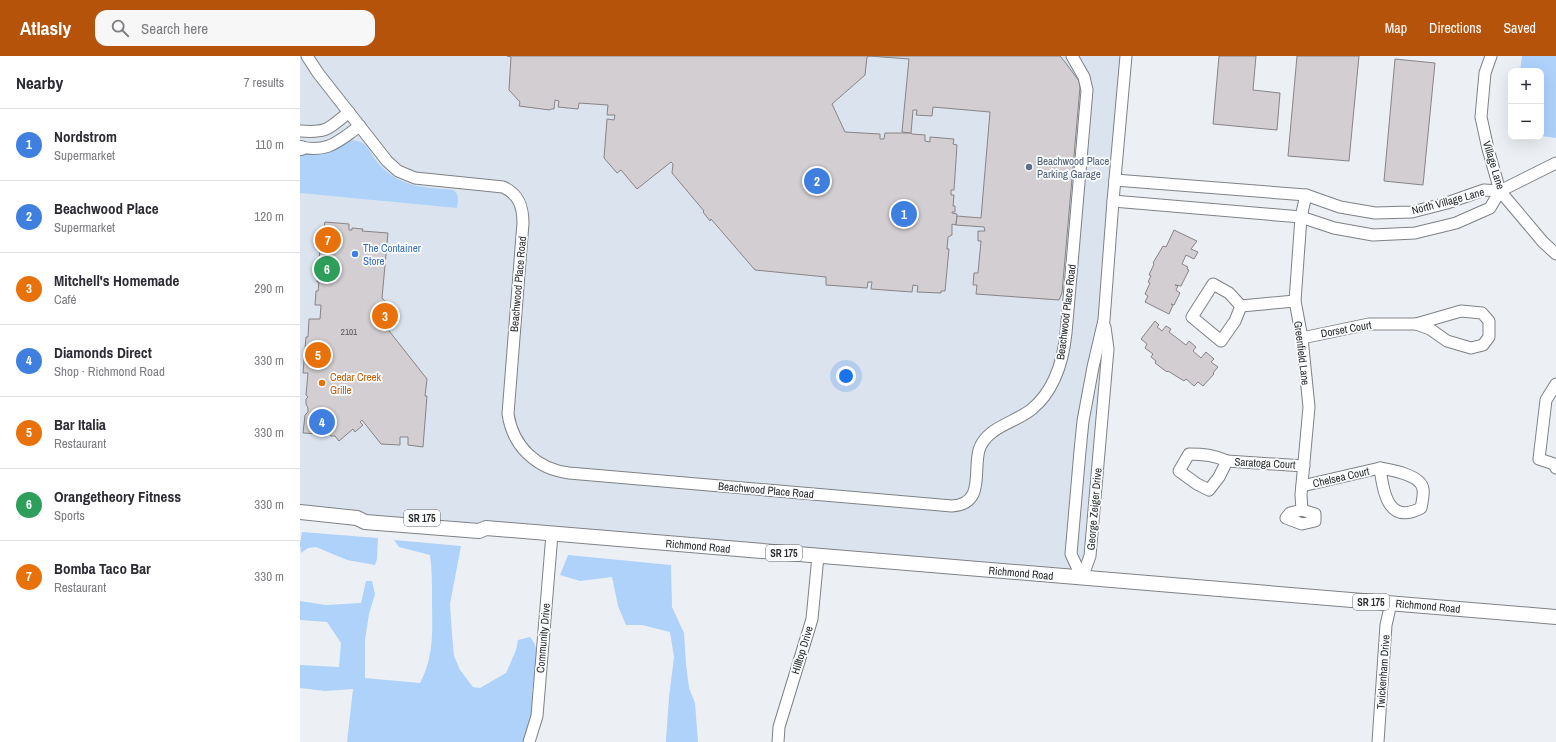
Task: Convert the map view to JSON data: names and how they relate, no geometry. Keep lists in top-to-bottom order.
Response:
{
  "streets": {
    "main road": ["SR 175", "Richmond Road"],
    "street": [
      "Village Lane",
      "North Village Lane",
      "Beachwood Place Road",
      "Dorset Court",
      "Greenfield Lane",
      "Saratoga Court",
      "Chelsea Court",
      "George Zeiger Drive",
      "Community Drive",
      "Hilltop Drive",
      "Twickenham Drive"
    ]
  },
  "crossings": [
    ["Village Lane", "North Village Lane"],
    ["North Village Lane", "Greenfield Lane"],
    ["North Village Lane", "George Zeiger Drive"],
    ["Dorset Court", "Greenfield Lane"],
    ["Greenfield Lane", "Saratoga Court"],
    ["Greenfield Lane", "Chelsea Court"],
    ["George Zeiger Drive", "Richmond Road"],
    ["Richmond Road", "Community Drive"],
    ["Richmond Road", "Hilltop Drive"],
    ["Richmond Road", "Twickenham Drive"]
  ],
  "places": ["Beachwood Place Parking Garage", "The Container Store", "Cedar Creek Grille"],
  "house_numbers": ["2101"],
  "page": {
    "header": "Atlasly",
    "search": "Search here",
    "nav": ["Map", "Directions", "Saved"],
    "heading": ["Nearby", "7 results"],
    "map_buttons": ["+", "−"],
    "list": [
      {
        "mark": "1",
        "name": "Nordstrom",
        "note": "Supermarket",
        "value": "110 m"
      },
      {
        "mark": "2",
        "name": "Beachwood Place",
        "note": "Supermarket",
        "value": "120 m"
      },
      {
        "mark": "3",
        "name": "Mitchell's Homemade",
        "note": "Café",
        "value": "290 m"
      },
      {
        "mark": "4",
        "name": "Diamonds Direct",
        "note": "Shop · Richmond Road",
        "value": "330 m"
      },
      {
        "mark": "5",
        "name": "Bar Italia",
        "note": "Restaurant",
        "value": "330 m"
      },
      {
        "mark": "6",
        "name": "Orangetheory Fitness",
        "note": "Sports",
        "value": "330 m"
      },
      {
        "mark": "7",
        "name": "Bomba Taco Bar",
        "note": "Restaurant",
        "value": "330 m"
      }
    ],
    "pins": [
      "2",
      "1",
      "7",
      "6",
      "3",
      "5",
      "4"
    ]
  }
}
